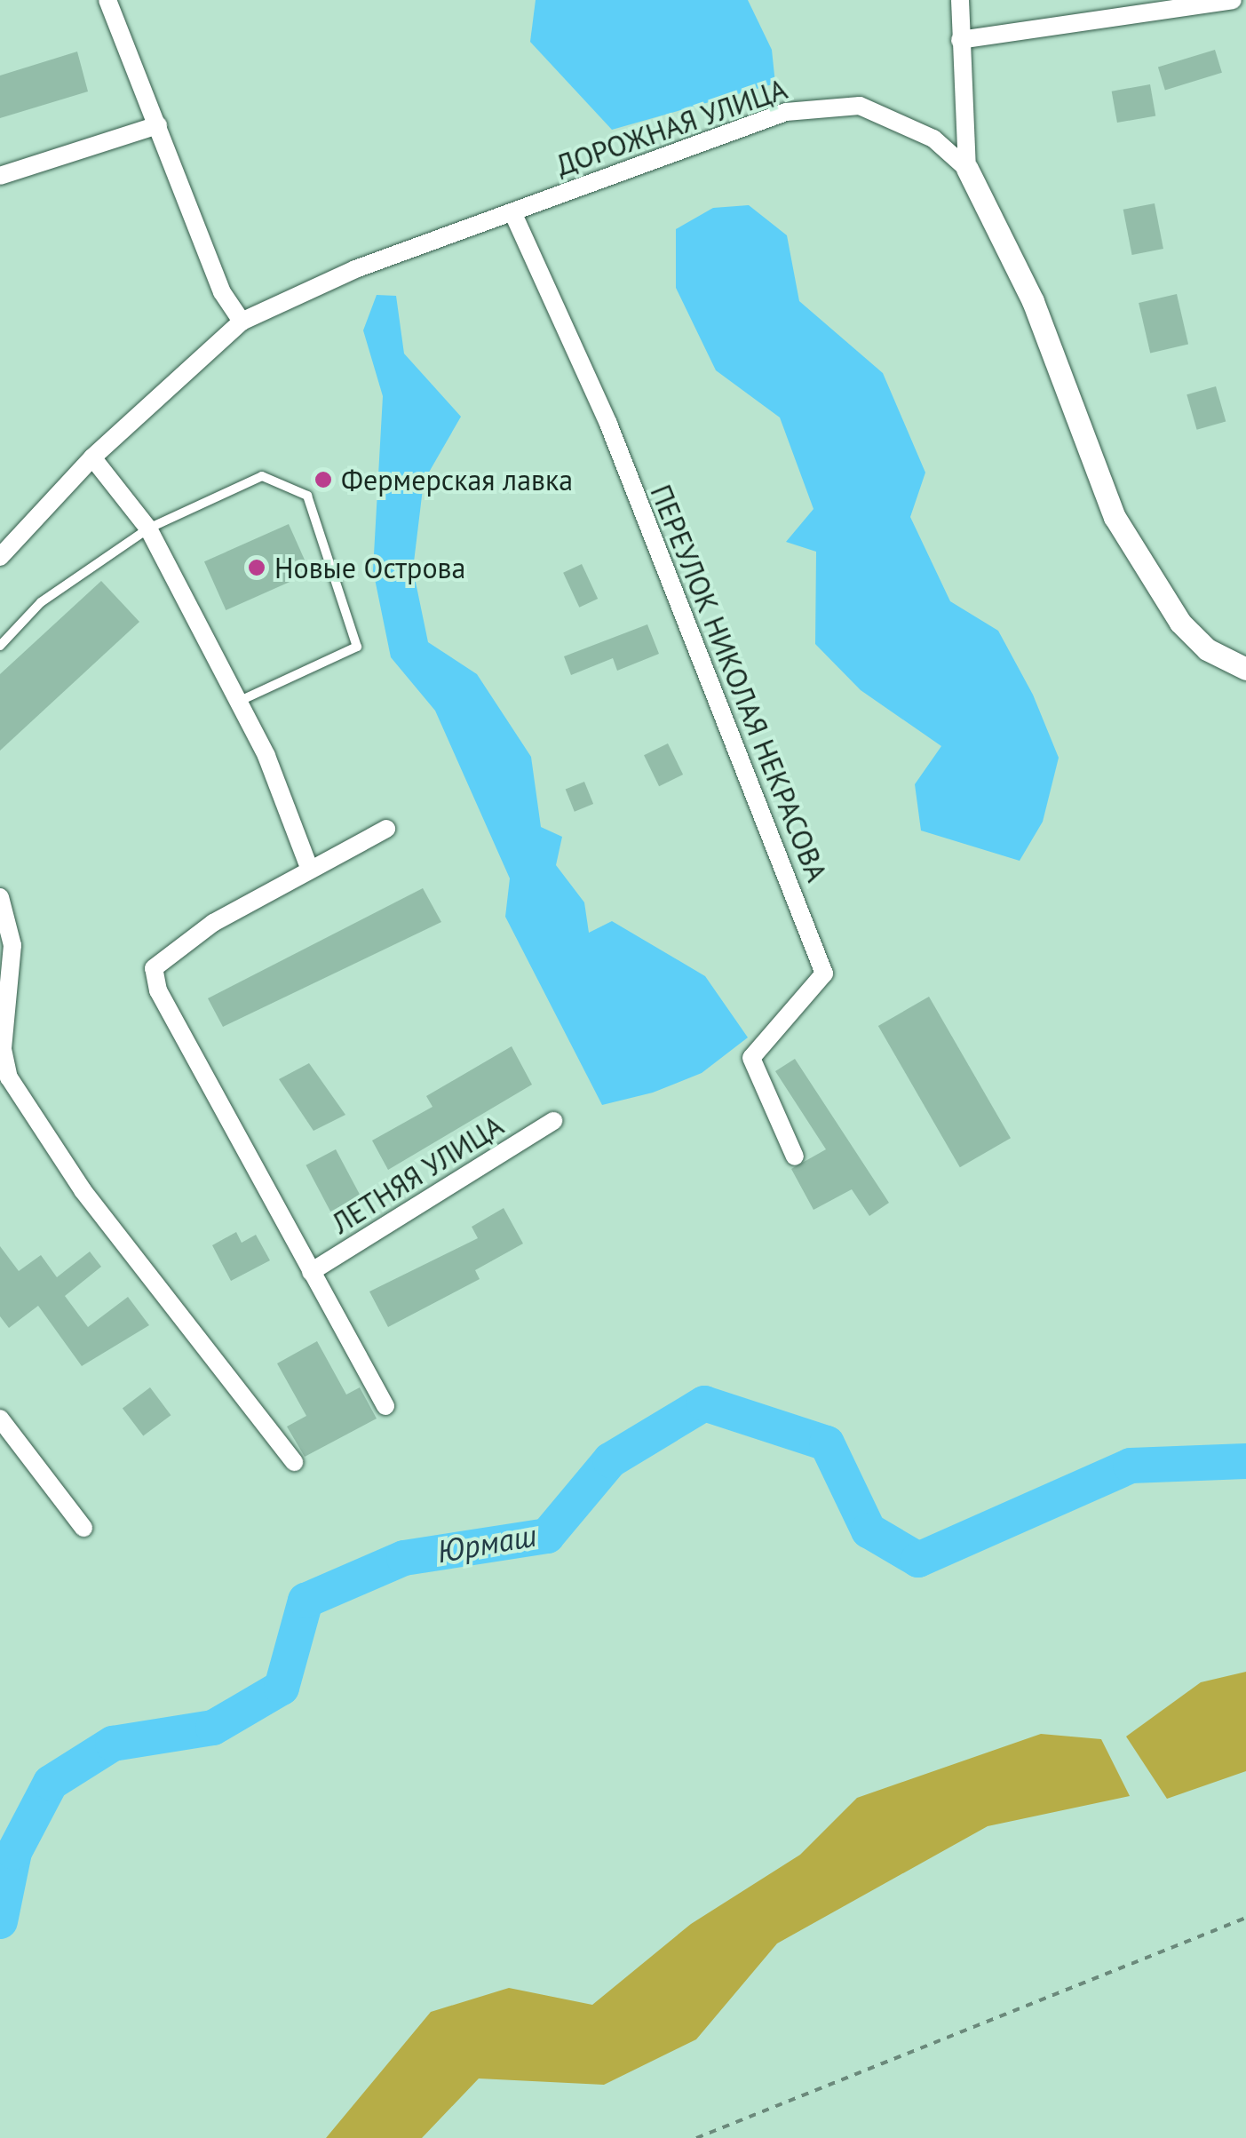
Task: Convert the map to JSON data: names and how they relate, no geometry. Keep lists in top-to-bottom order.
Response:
{
  "streets": {
    "street": ["ДОРОЖНАЯ УЛИЦА", "ПЕРЕУЛОК НИКОЛАЯ НЕКРАСОВА", "ЛЕТНЯЯ УЛИЦА"]
  },
  "crossings": [
    ["ДОРОЖНАЯ УЛИЦА", "ПЕРЕУЛОК НИКОЛАЯ НЕКРАСОВА"]
  ],
  "water": ["Юрмаш"],
  "places": ["Фермерская лавка", "Новые Острова"]
}
